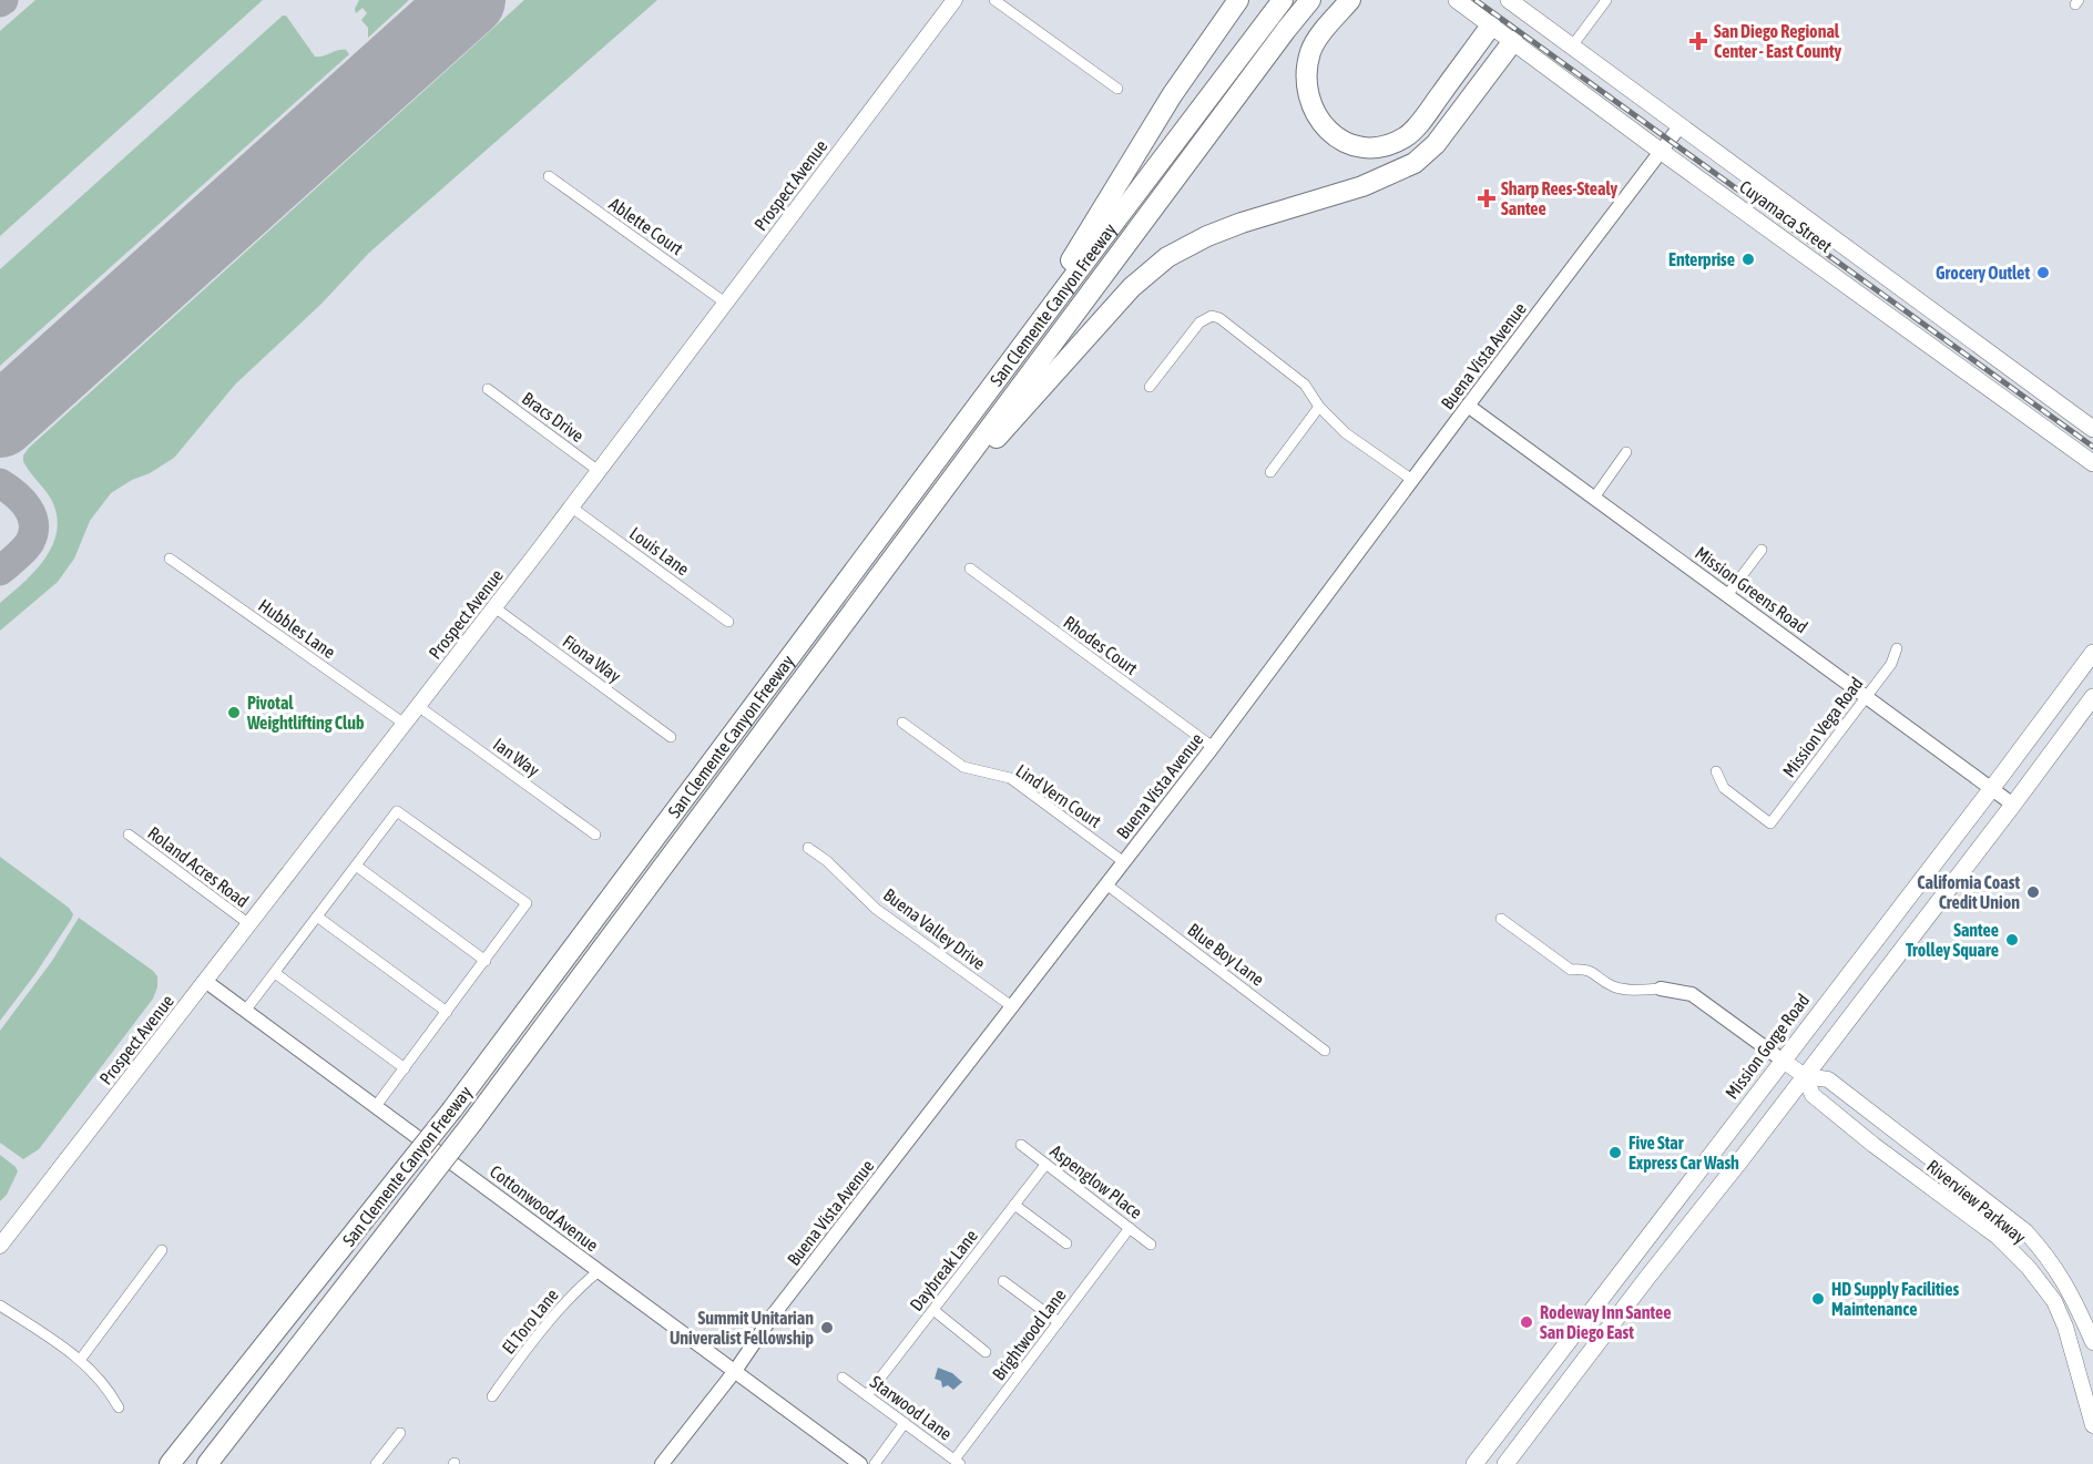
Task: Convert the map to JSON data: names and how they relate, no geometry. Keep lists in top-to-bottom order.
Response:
{
  "streets": {
    "highway": ["San Clemente Canyon Freeway"],
    "main road": [
      "Prospect Avenue",
      "Cuyamaca Street",
      "Mission Gorge Road",
      "Riverview Parkway"
    ],
    "street": [
      "Ablette Court",
      "Buena Vista Avenue",
      "Bracs Drive",
      "Louis Lane",
      "Mission Greens Road",
      "Hubbles Lane",
      "Rhodes Court",
      "Fiona Way",
      "Mission Vega Road",
      "Ian Way",
      "Lind Vern Court",
      "Roland Acres Road",
      "Buena Valley Drive",
      "Blue Boy Lane",
      "Aspenglow Place",
      "Cottonwood Avenue",
      "Daybreak Lane",
      "El Toro Lane",
      "Brightwood Lane",
      "Starwood Lane"
    ]
  },
  "crossings": [
    ["Prospect Avenue", "Ablette Court"],
    ["Prospect Avenue", "Bracs Drive"],
    ["Prospect Avenue", "Louis Lane"],
    ["Prospect Avenue", "Hubbles Lane"],
    ["Prospect Avenue", "Fiona Way"],
    ["Prospect Avenue", "Ian Way"],
    ["Prospect Avenue", "Roland Acres Road"],
    ["Prospect Avenue", "Cottonwood Avenue"],
    ["Cuyamaca Street", "Buena Vista Avenue"],
    ["Buena Vista Avenue", "Mission Greens Road"],
    ["Buena Vista Avenue", "Rhodes Court"],
    ["Buena Vista Avenue", "Lind Vern Court"],
    ["Buena Vista Avenue", "Buena Valley Drive"],
    ["Buena Vista Avenue", "Blue Boy Lane"],
    ["Buena Vista Avenue", "Cottonwood Avenue"],
    ["Mission Greens Road", "Mission Vega Road"],
    ["Mission Greens Road", "Mission Gorge Road"],
    ["Mission Gorge Road", "Riverview Parkway"],
    ["Aspenglow Place", "Daybreak Lane"],
    ["Aspenglow Place", "Brightwood Lane"],
    ["Cottonwood Avenue", "El Toro Lane"],
    ["Daybreak Lane", "Starwood Lane"],
    ["Brightwood Lane", "Starwood Lane"]
  ],
  "places": {
    "health": ["San Diego Regional Center - East County", "Sharp Rees-Stealy Santee"],
    "other": [
      "Enterprise",
      "Grocery Outlet",
      "Pivotal Weightlifting Club",
      "California Coast Credit Union",
      "Santee Trolley Square",
      "Five Star Express Car Wash",
      "HD Supply Facilities Maintenance",
      "Rodeway Inn Santee San Diego East",
      "Summit Unitarian Univeralist Fellowship"
    ]
  }
}
